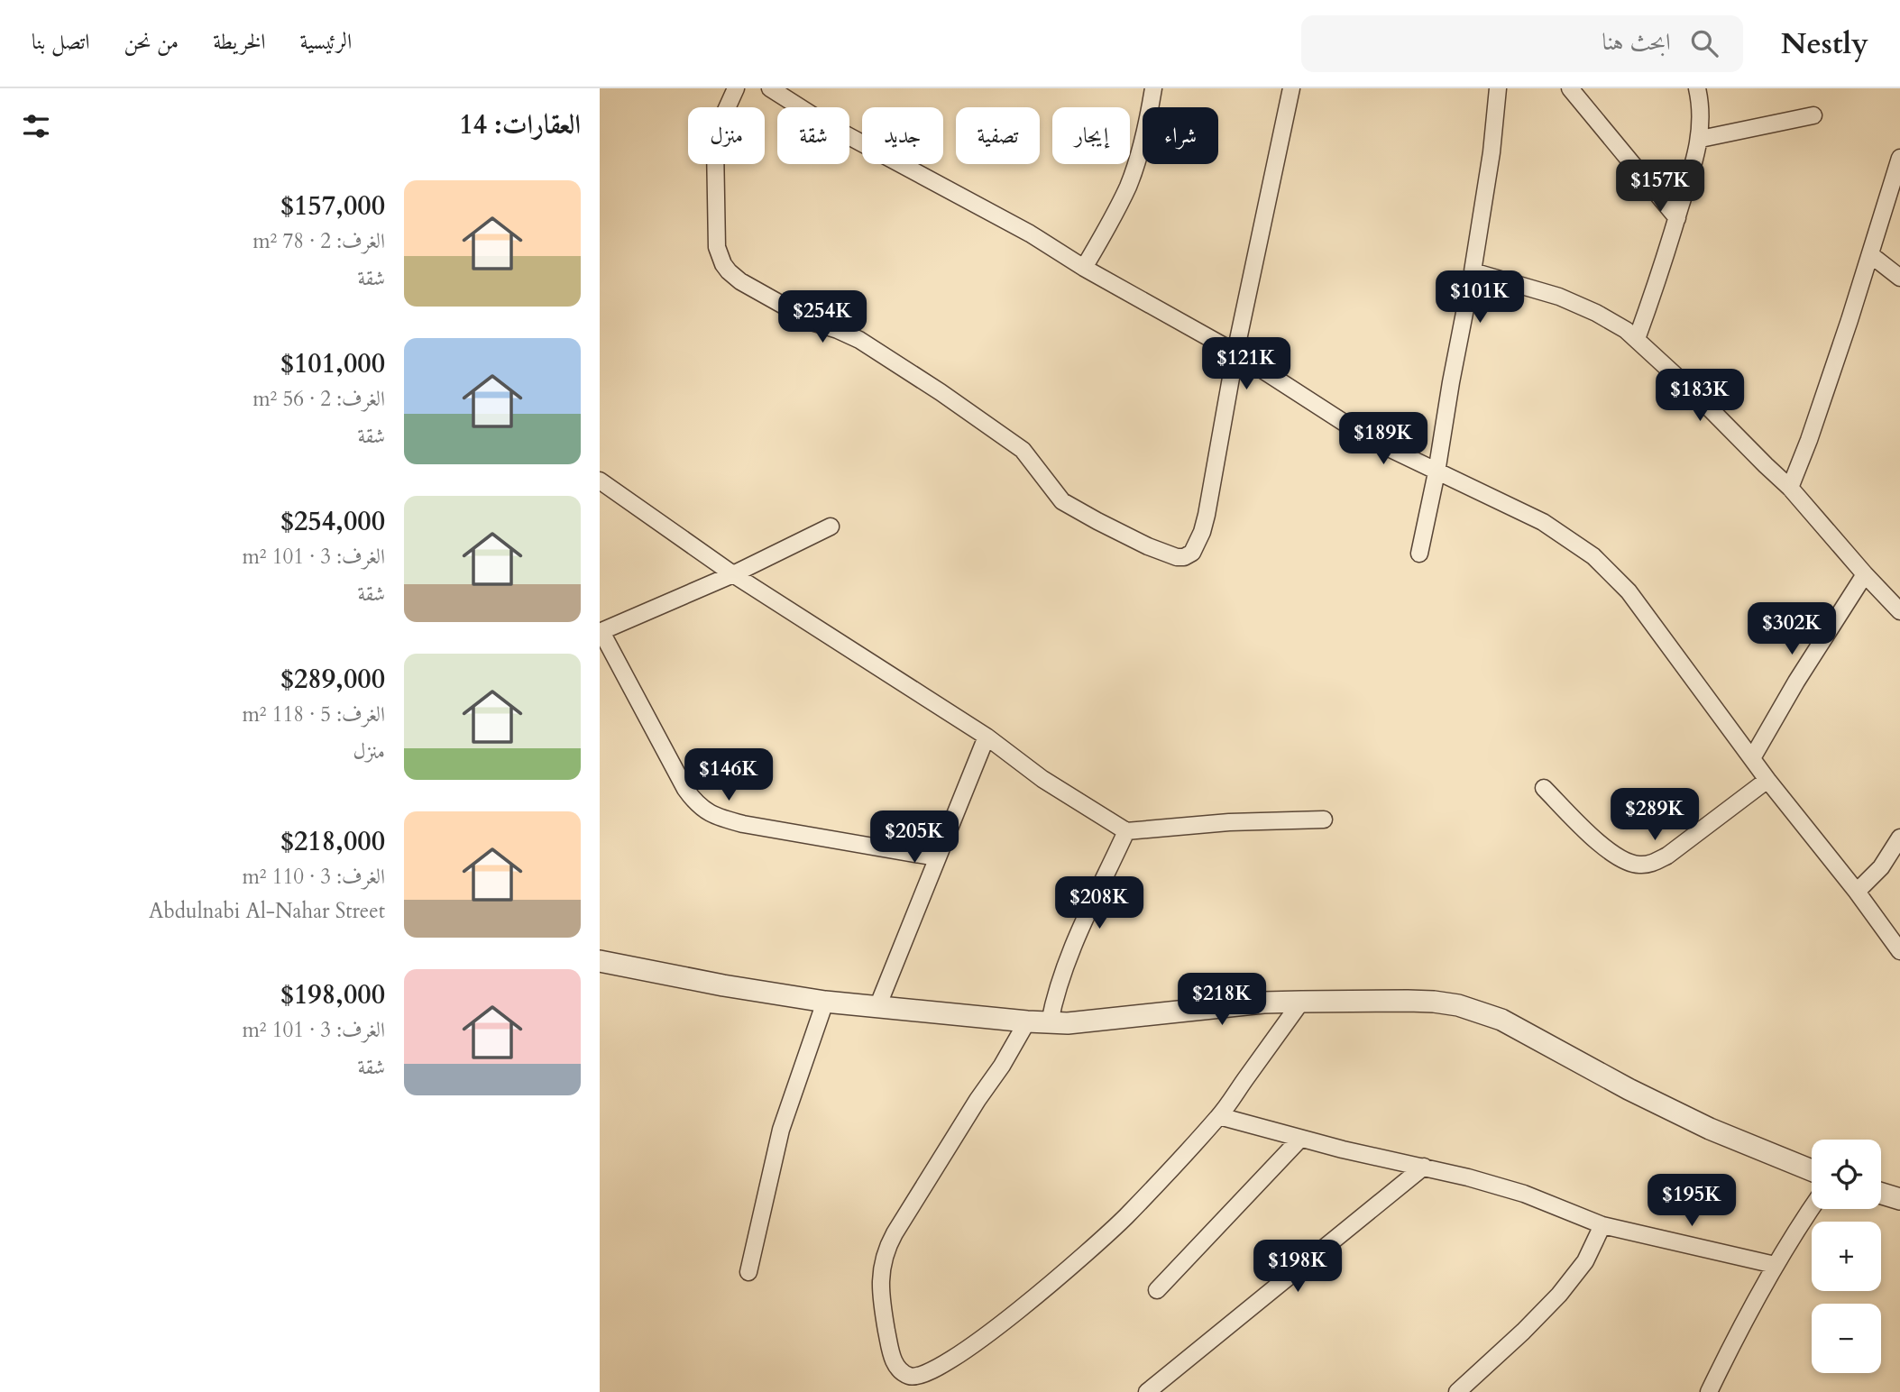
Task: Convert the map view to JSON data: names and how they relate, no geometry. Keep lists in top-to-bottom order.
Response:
{
  "page": {
    "header": "Nestly",
    "search": "ابحث هنا",
    "nav": [
      "الرئيسية",
      "الخريطة",
      "من نحن",
      "اتصل بنا"
    ],
    "heading": "العقارات: 14",
    "chip": [
      "شراء",
      "إيجار",
      "تصفية",
      "جديد",
      "شقة",
      "منزل"
    ],
    "price": [
      "$157K",
      "$101K",
      "$254K",
      "$121K",
      "$183K",
      "$189K",
      "$302K",
      "$146K",
      "$289K",
      "$205K",
      "$208K",
      "$218K",
      "$195K",
      "$198K"
    ],
    "list": [
      {
        "name": "$157,000",
        "note": "الغرف: 2 · 78 m² · شقة"
      },
      {
        "name": "$101,000",
        "note": "الغرف: 2 · 56 m² · شقة"
      },
      {
        "name": "$254,000",
        "note": "الغرف: 3 · 101 m² · شقة"
      },
      {
        "name": "$289,000",
        "note": "الغرف: 5 · 118 m² · منزل"
      },
      {
        "name": "$218,000",
        "note": "الغرف: 3 · 110 m² · Abdulnabi Al-Nahar Street"
      },
      {
        "name": "$198,000",
        "note": "الغرف: 3 · 101 m² · شقة"
      }
    ],
    "map_buttons": ["+", "−"]
  }
}
